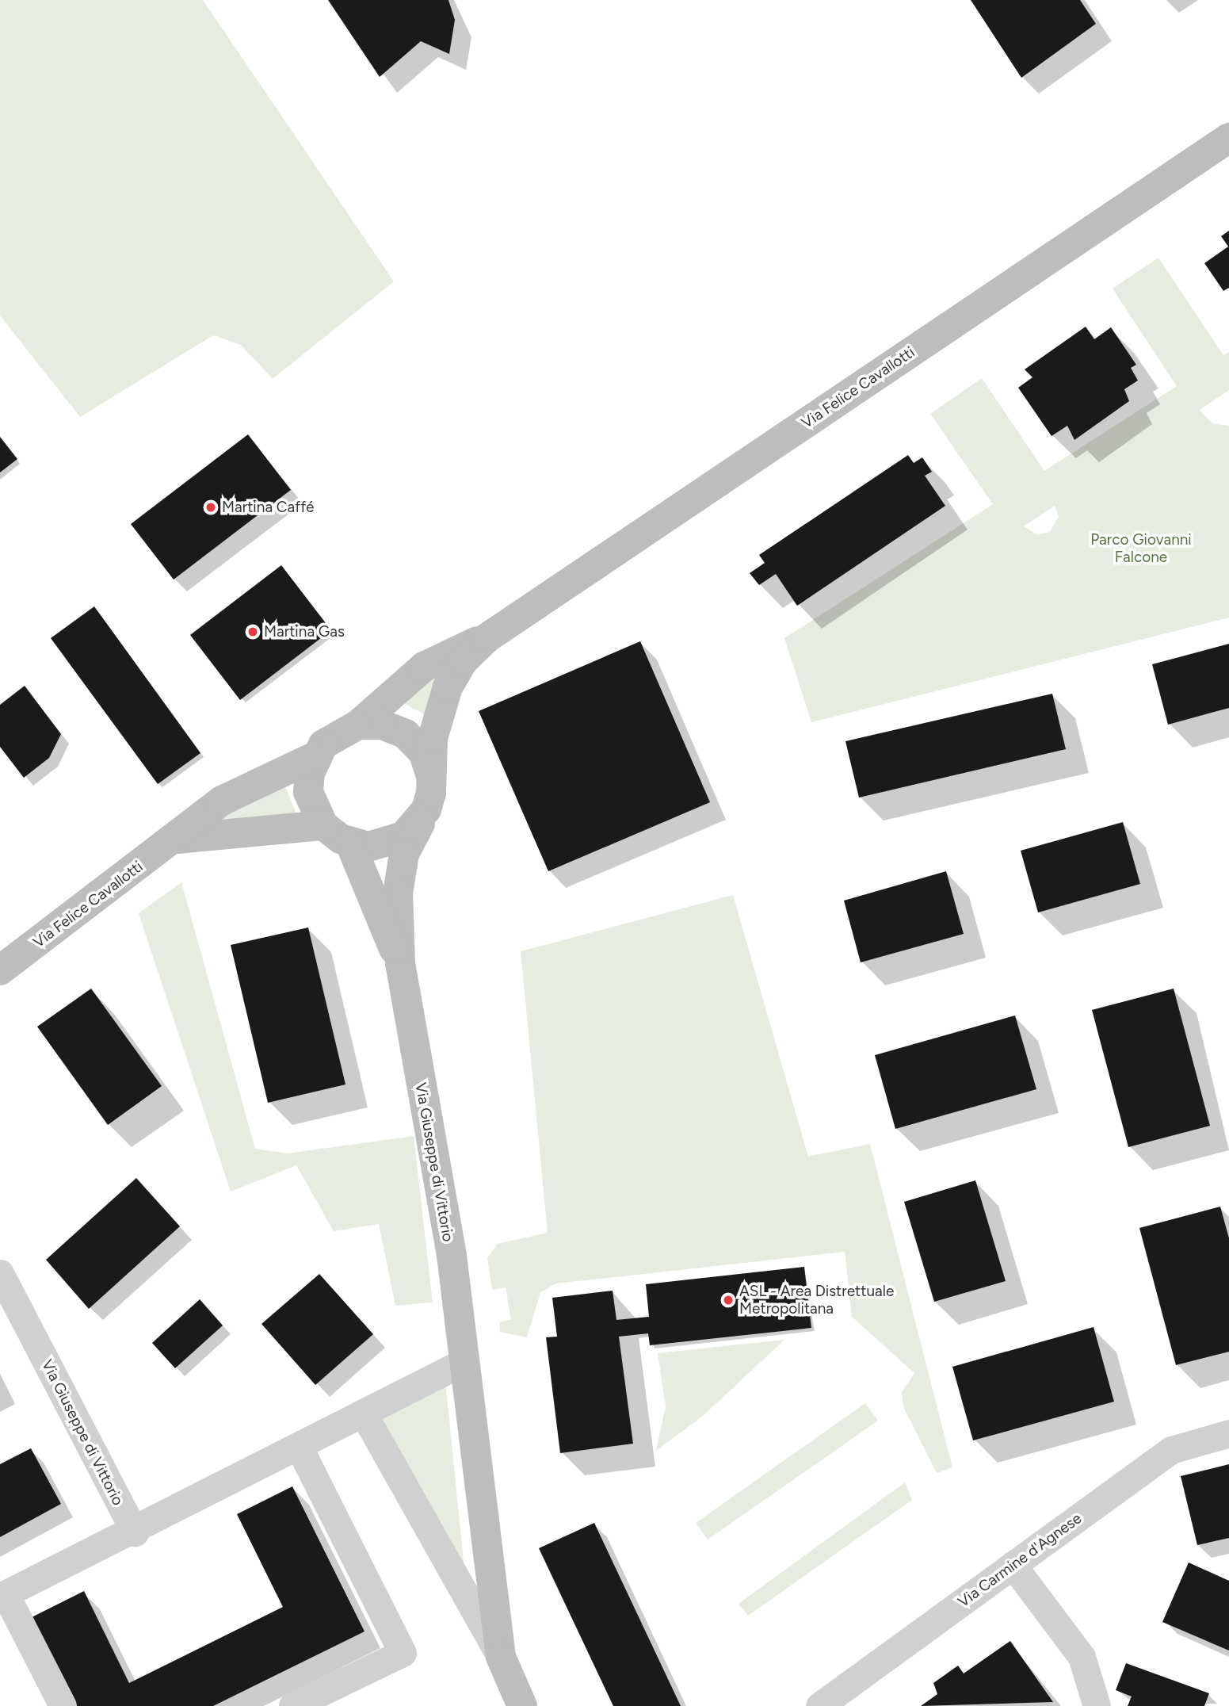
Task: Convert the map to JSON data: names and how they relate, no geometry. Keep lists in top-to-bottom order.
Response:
{
  "streets": {
    "main road": ["Via Felice Cavallotti", "Via Giuseppe di Vittorio"],
    "street": ["Via Carmine d'Agnese"]
  },
  "crossings": [
    ["Via Felice Cavallotti", "Via Giuseppe di Vittorio"]
  ],
  "parks": ["Parco Giovanni Falcone"],
  "places": ["Martina Caffé", "Martina Gas", "ASL - Area Distrettuale Metropolitana"]
}
